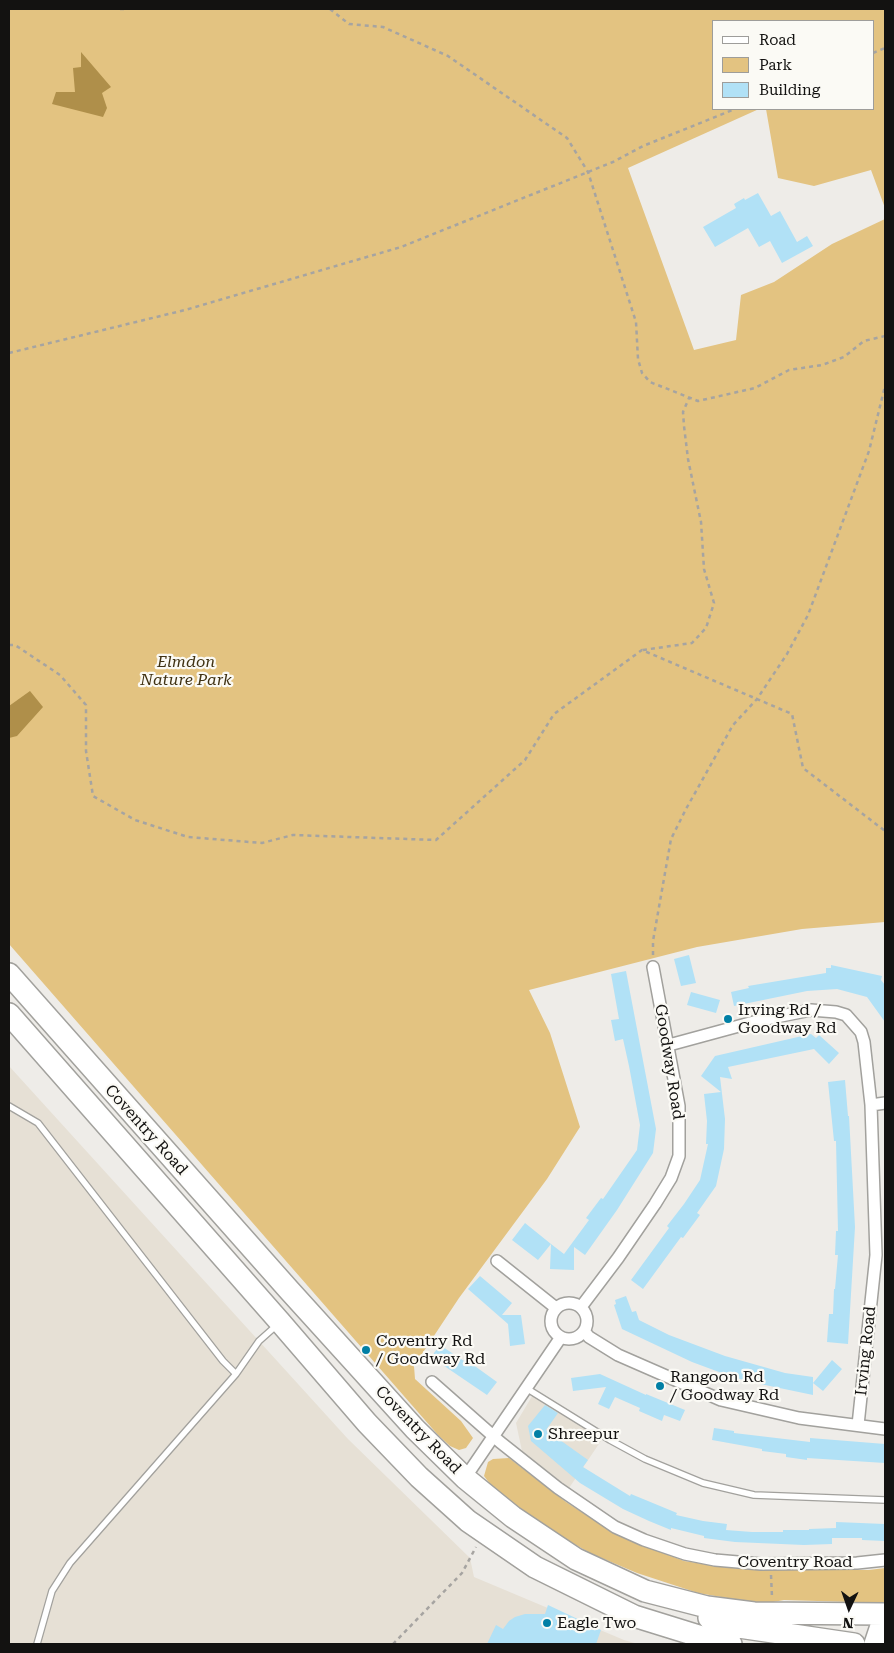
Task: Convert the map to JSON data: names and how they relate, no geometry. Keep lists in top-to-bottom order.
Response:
{
  "streets": {
    "highway": ["Coventry Road"],
    "street": ["Goodway Road", "Irving Road"]
  },
  "crossings": [
    ["Goodway Road", "Irving Road"]
  ],
  "parks": ["Elmdon Nature Park"],
  "places": [
    "Irving Rd / Goodway Rd",
    "Coventry Rd / Goodway Rd",
    "Rangoon Rd / Goodway Rd",
    "Shreepur",
    "Eagle Two"
  ],
  "legend": ["Road", "Park", "Building"],
  "north": "bottom"
}
